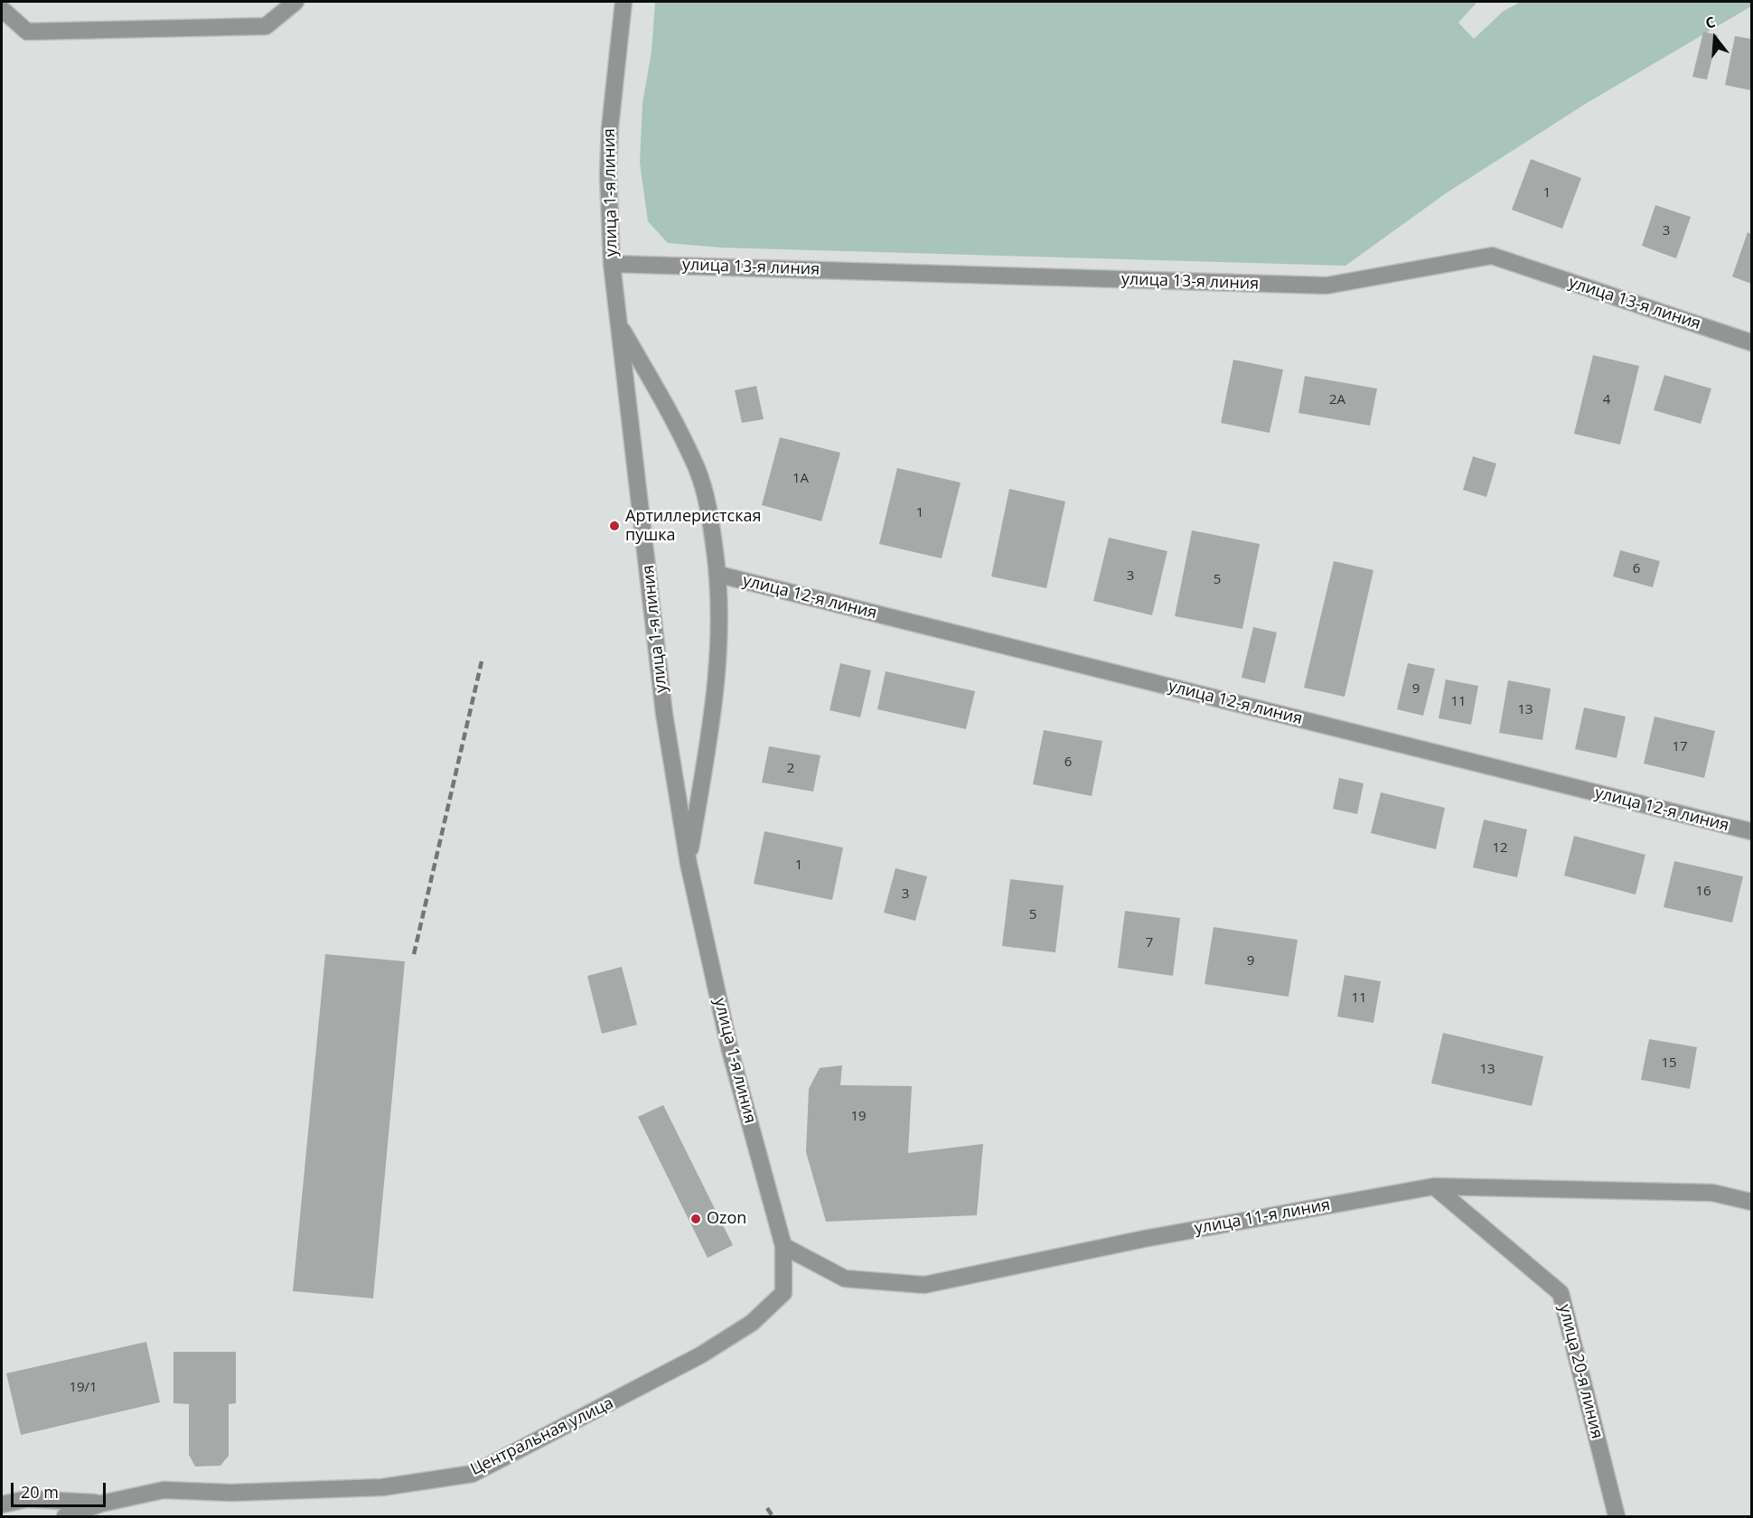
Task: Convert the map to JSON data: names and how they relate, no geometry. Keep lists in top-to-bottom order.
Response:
{
  "streets": {
    "street": [
      "улица 1-я линия",
      "улица 13-я линия",
      "улица 12-я линия",
      "улица 11-я линия",
      "улица 20-я линия",
      "Центральная улица"
    ]
  },
  "crossings": [
    ["улица 1-я линия", "улица 13-я линия"],
    ["улица 1-я линия", "улица 11-я линия"],
    ["улица 1-я линия", "Центральная улица"],
    ["улица 11-я линия", "улица 20-я линия"],
    ["улица 11-я линия", "Центральная улица"]
  ],
  "places": ["Артиллеристская пушка", "Ozon"],
  "house_numbers": [
    "1",
    "3",
    "2А",
    "4",
    "1А",
    "1",
    "6",
    "3",
    "5",
    "9",
    "11",
    "13",
    "17",
    "6",
    "2",
    "12",
    "1",
    "16",
    "3",
    "5",
    "7",
    "9",
    "11",
    "15",
    "13",
    "19",
    "19/1"
  ],
  "scale_bar": "20 m",
  "north": "top"
}
